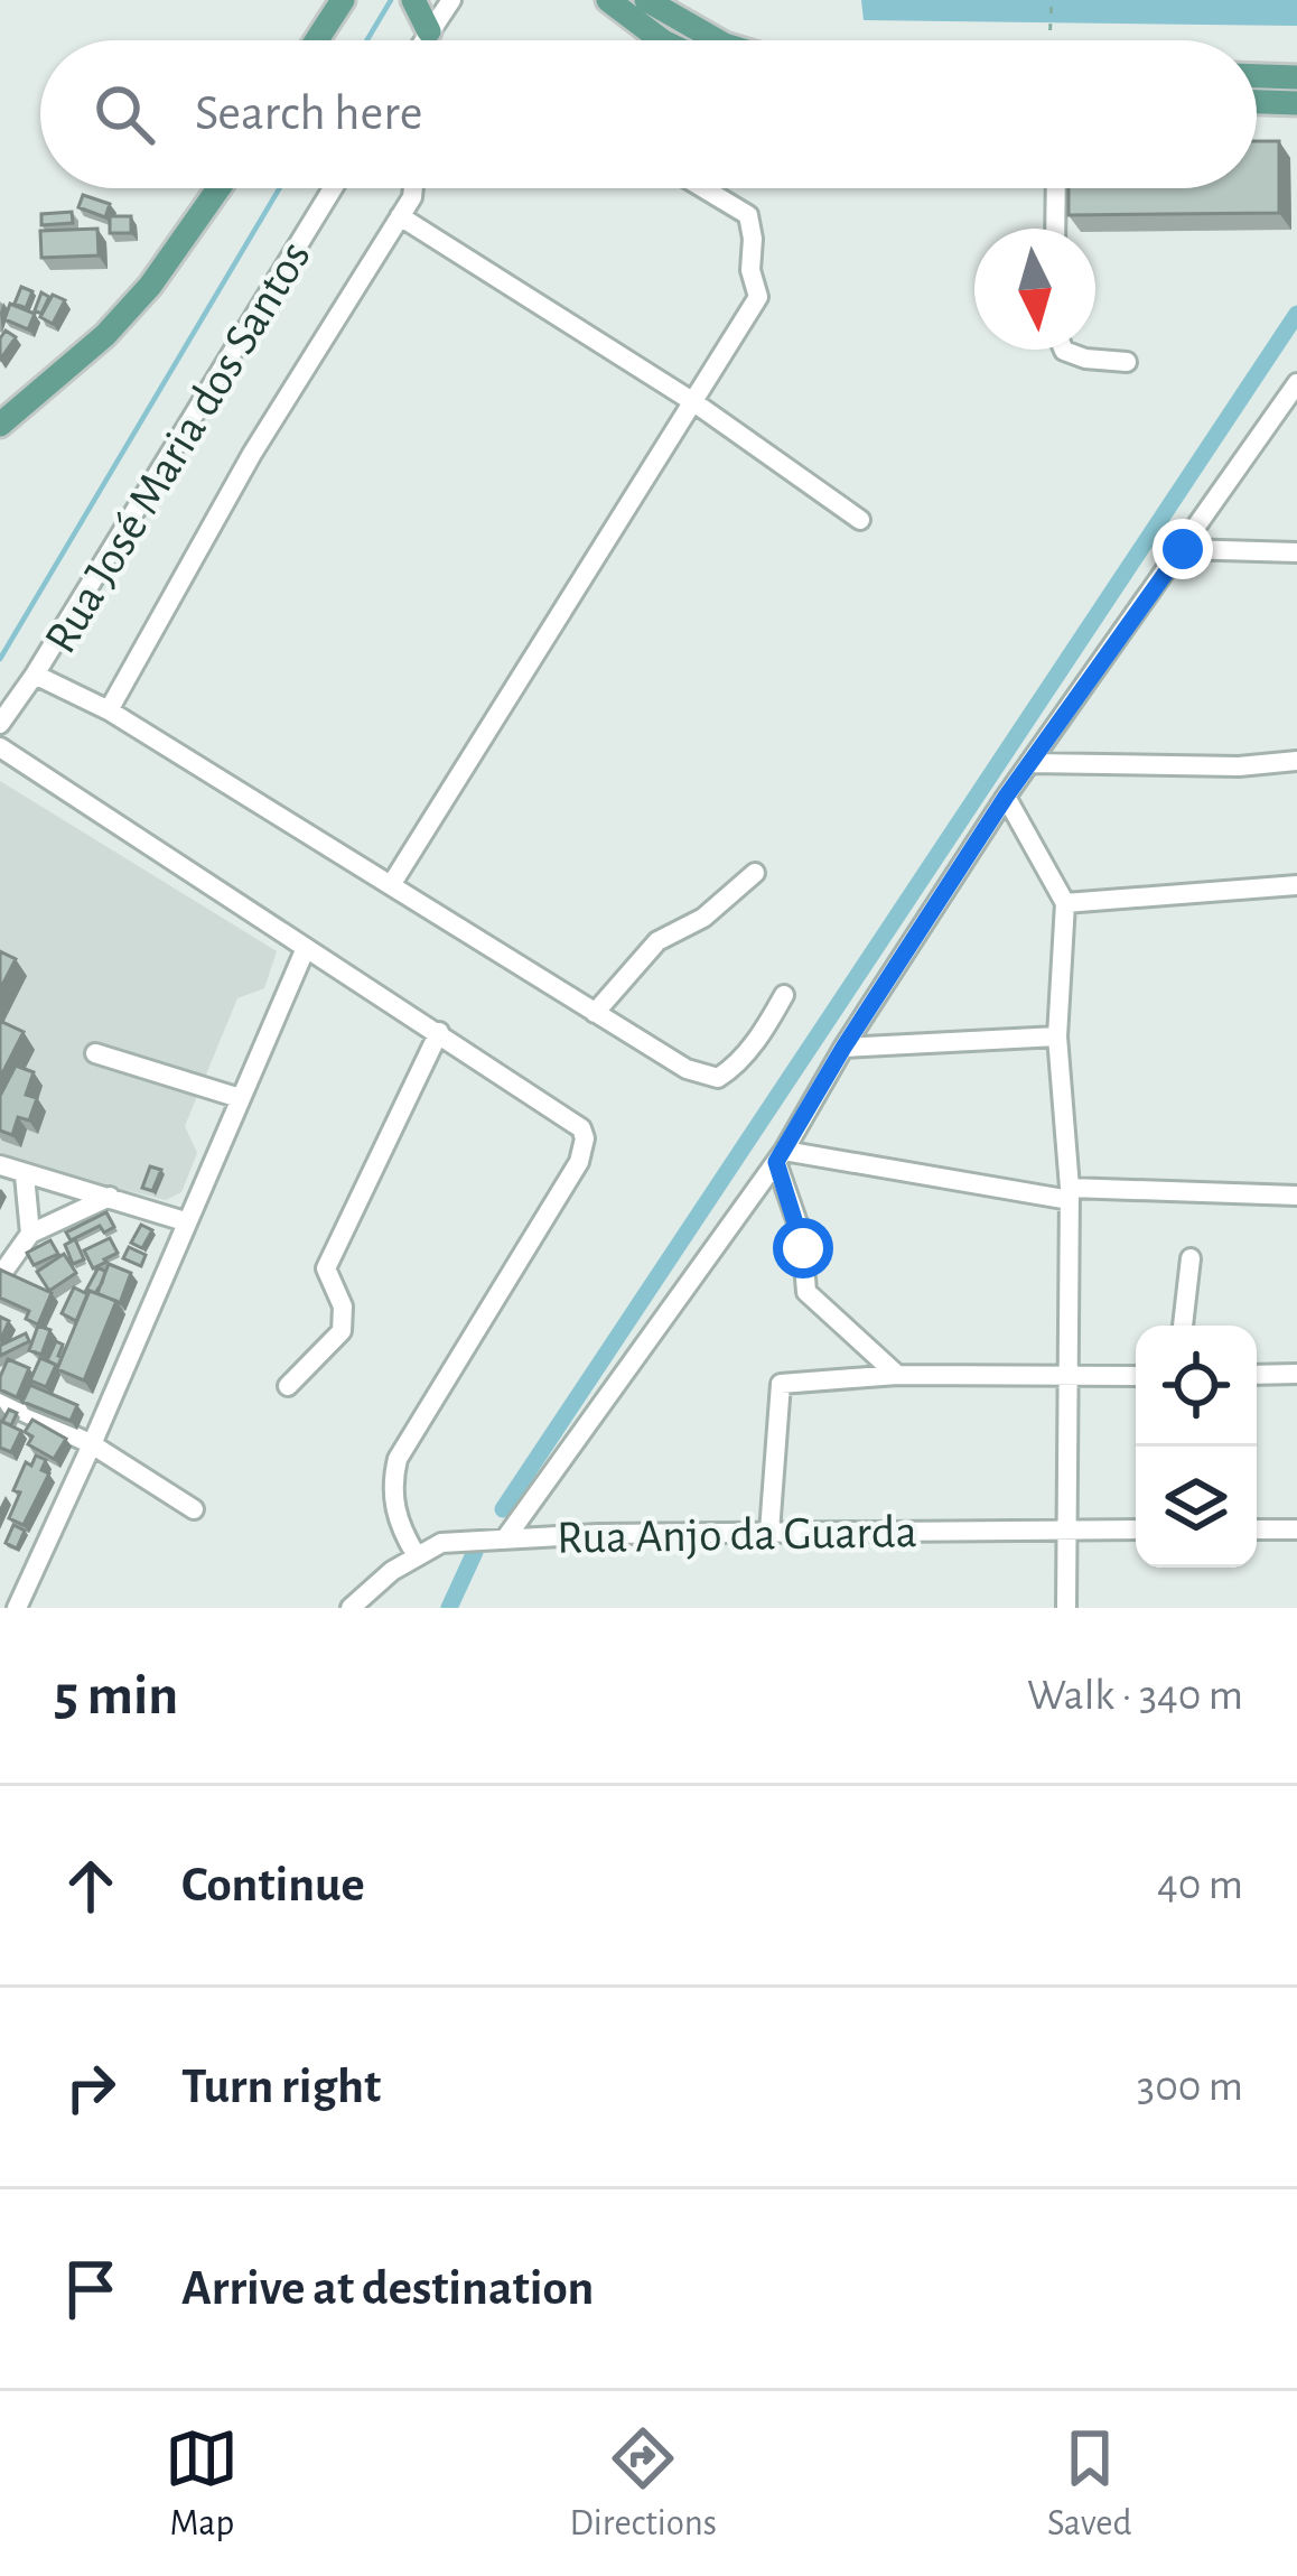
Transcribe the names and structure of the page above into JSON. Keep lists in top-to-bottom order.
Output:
{
  "streets": {
    "street": ["Rua José Maria dos Santos", "Rua Anjo da Guarda"]
  },
  "north": "bottom",
  "page": {
    "search": "Search here",
    "heading": ["5 min", "Walk · 340 m"],
    "list": [
      ["Continue", "40 m"],
      ["Turn right", "300 m"],
      "Arrive at destination"
    ],
    "nav": ["Map", "Directions", "Saved"]
  }
}
